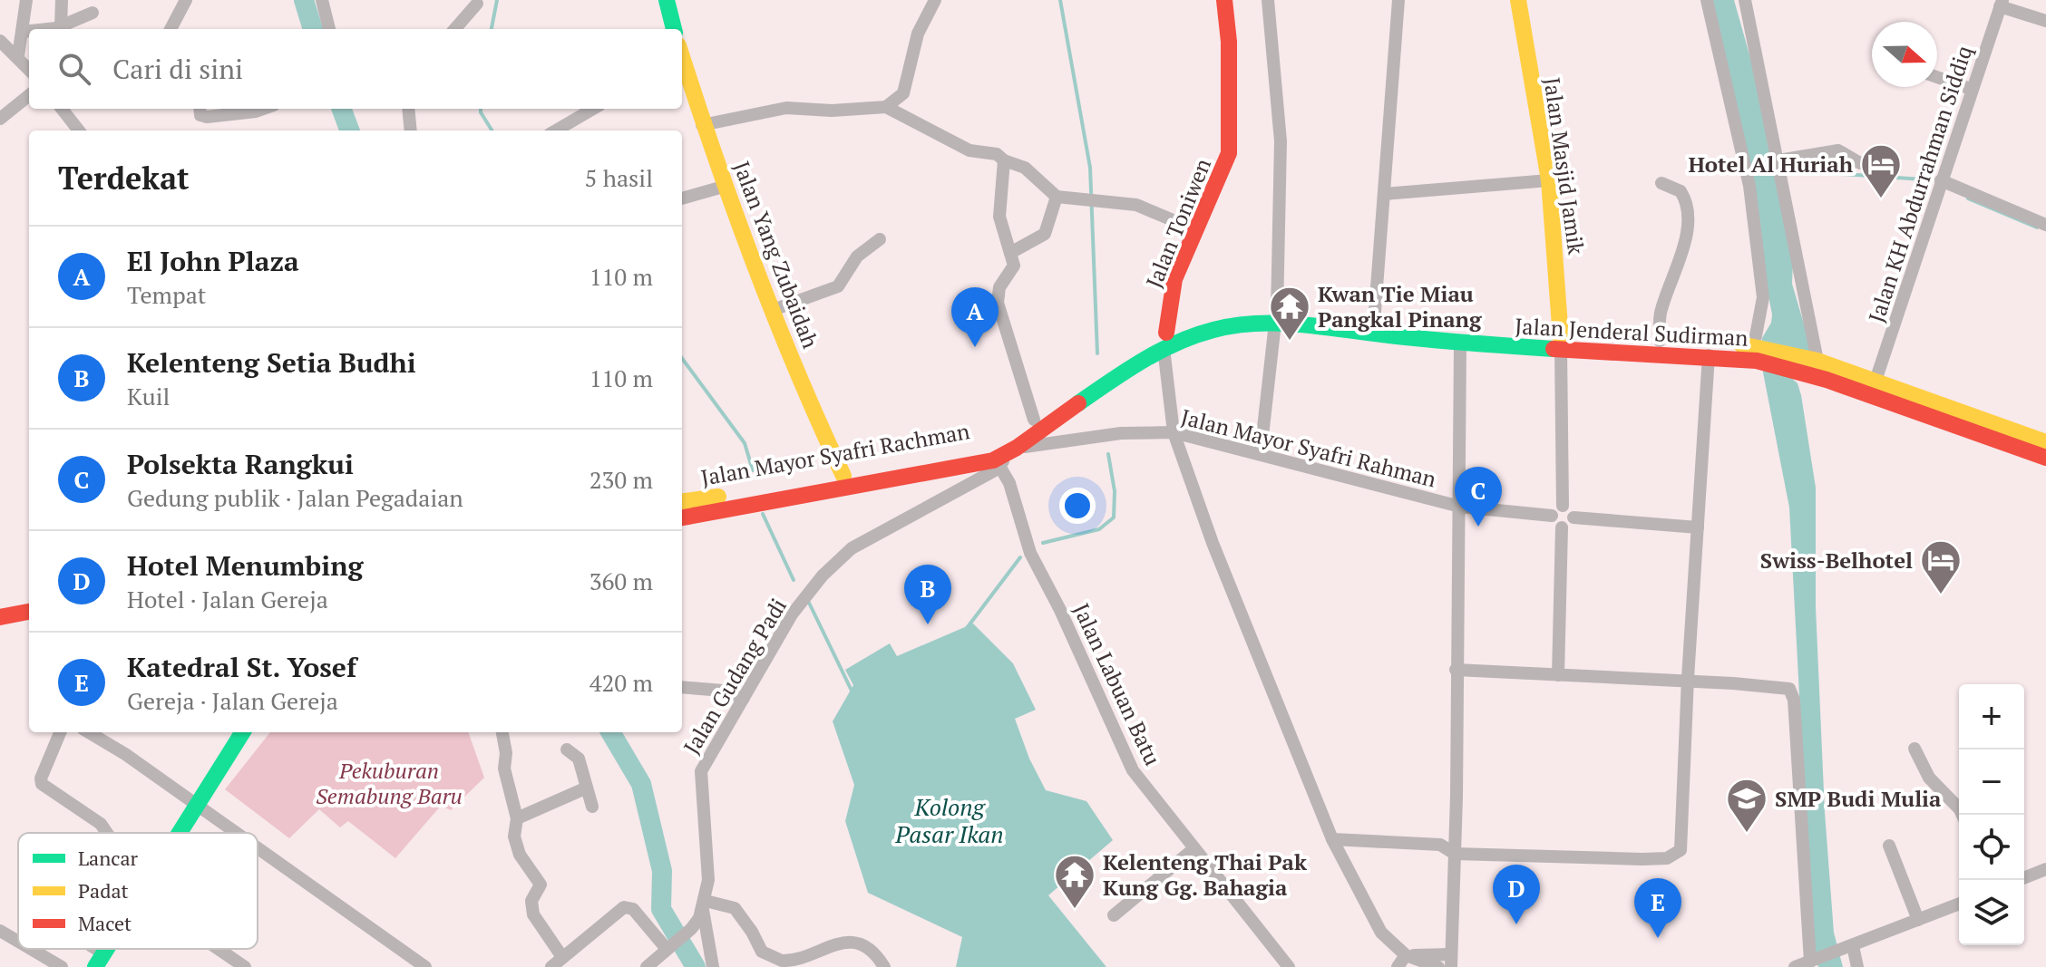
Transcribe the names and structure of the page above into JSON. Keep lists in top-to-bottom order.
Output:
{
  "streets": {
    "main road": [
      "Jalan Masjid Jamik",
      "Jalan Toniwen",
      "Jalan Yang Zubaidah",
      "Jalan Jenderal Sudirman",
      "Jalan Mayor Syafri Rachman"
    ],
    "street": [
      "Jalan KH Abdurrahman Siddiq",
      "Jalan Mayor Syafri Rahman",
      "Jalan Gudang Padi",
      "Jalan Labuan Batu"
    ]
  },
  "crossings": [
    ["Jalan Masjid Jamik", "Jalan Jenderal Sudirman"],
    ["Jalan KH Abdurrahman Siddiq", "Jalan Jenderal Sudirman"],
    ["Jalan Toniwen", "Jalan Jenderal Sudirman"],
    ["Jalan Yang Zubaidah", "Jalan Mayor Syafri Rachman"],
    ["Jalan Jenderal Sudirman", "Jalan Mayor Syafri Rahman"],
    ["Jalan Jenderal Sudirman", "Jalan Mayor Syafri Rachman"],
    ["Jalan Jenderal Sudirman", "Jalan Labuan Batu"],
    ["Jalan Mayor Syafri Rahman", "Jalan Mayor Syafri Rachman"],
    ["Jalan Mayor Syafri Rahman", "Jalan Gudang Padi"],
    ["Jalan Mayor Syafri Rahman", "Jalan Labuan Batu"],
    ["Jalan Mayor Syafri Rachman", "Jalan Labuan Batu"]
  ],
  "water": ["Kolong Pasar Ikan"],
  "parks": ["Pekuburan Semabung Baru"],
  "places": {
    "hotel": ["Hotel Al Huriah", "Swiss-Belhotel"],
    "temple": ["Kwan Tie Miau Pangkal Pinang", "Kelenteng Thai Pak Kung Gg. Bahagia"],
    "school or university": ["SMP Budi Mulia"]
  },
  "legend": ["Lancar", "Padat", "Macet"],
  "north": "right",
  "page": {
    "search": "Cari di sini",
    "heading": ["Terdekat", "5 hasil"],
    "list": [
      {
        "mark": "A",
        "name": "El John Plaza",
        "note": "Tempat",
        "value": "110 m"
      },
      {
        "mark": "B",
        "name": "Kelenteng Setia Budhi",
        "note": "Kuil",
        "value": "110 m"
      },
      {
        "mark": "C",
        "name": "Polsekta Rangkui",
        "note": "Gedung publik · Jalan Pegadaian",
        "value": "230 m"
      },
      {
        "mark": "D",
        "name": "Hotel Menumbing",
        "note": "Hotel · Jalan Gereja",
        "value": "360 m"
      },
      {
        "mark": "E",
        "name": "Katedral St. Yosef",
        "note": "Gereja · Jalan Gereja",
        "value": "420 m"
      }
    ],
    "pins": [
      "A",
      "C",
      "B",
      "D",
      "E"
    ],
    "map_buttons": ["+", "−"]
  }
}
